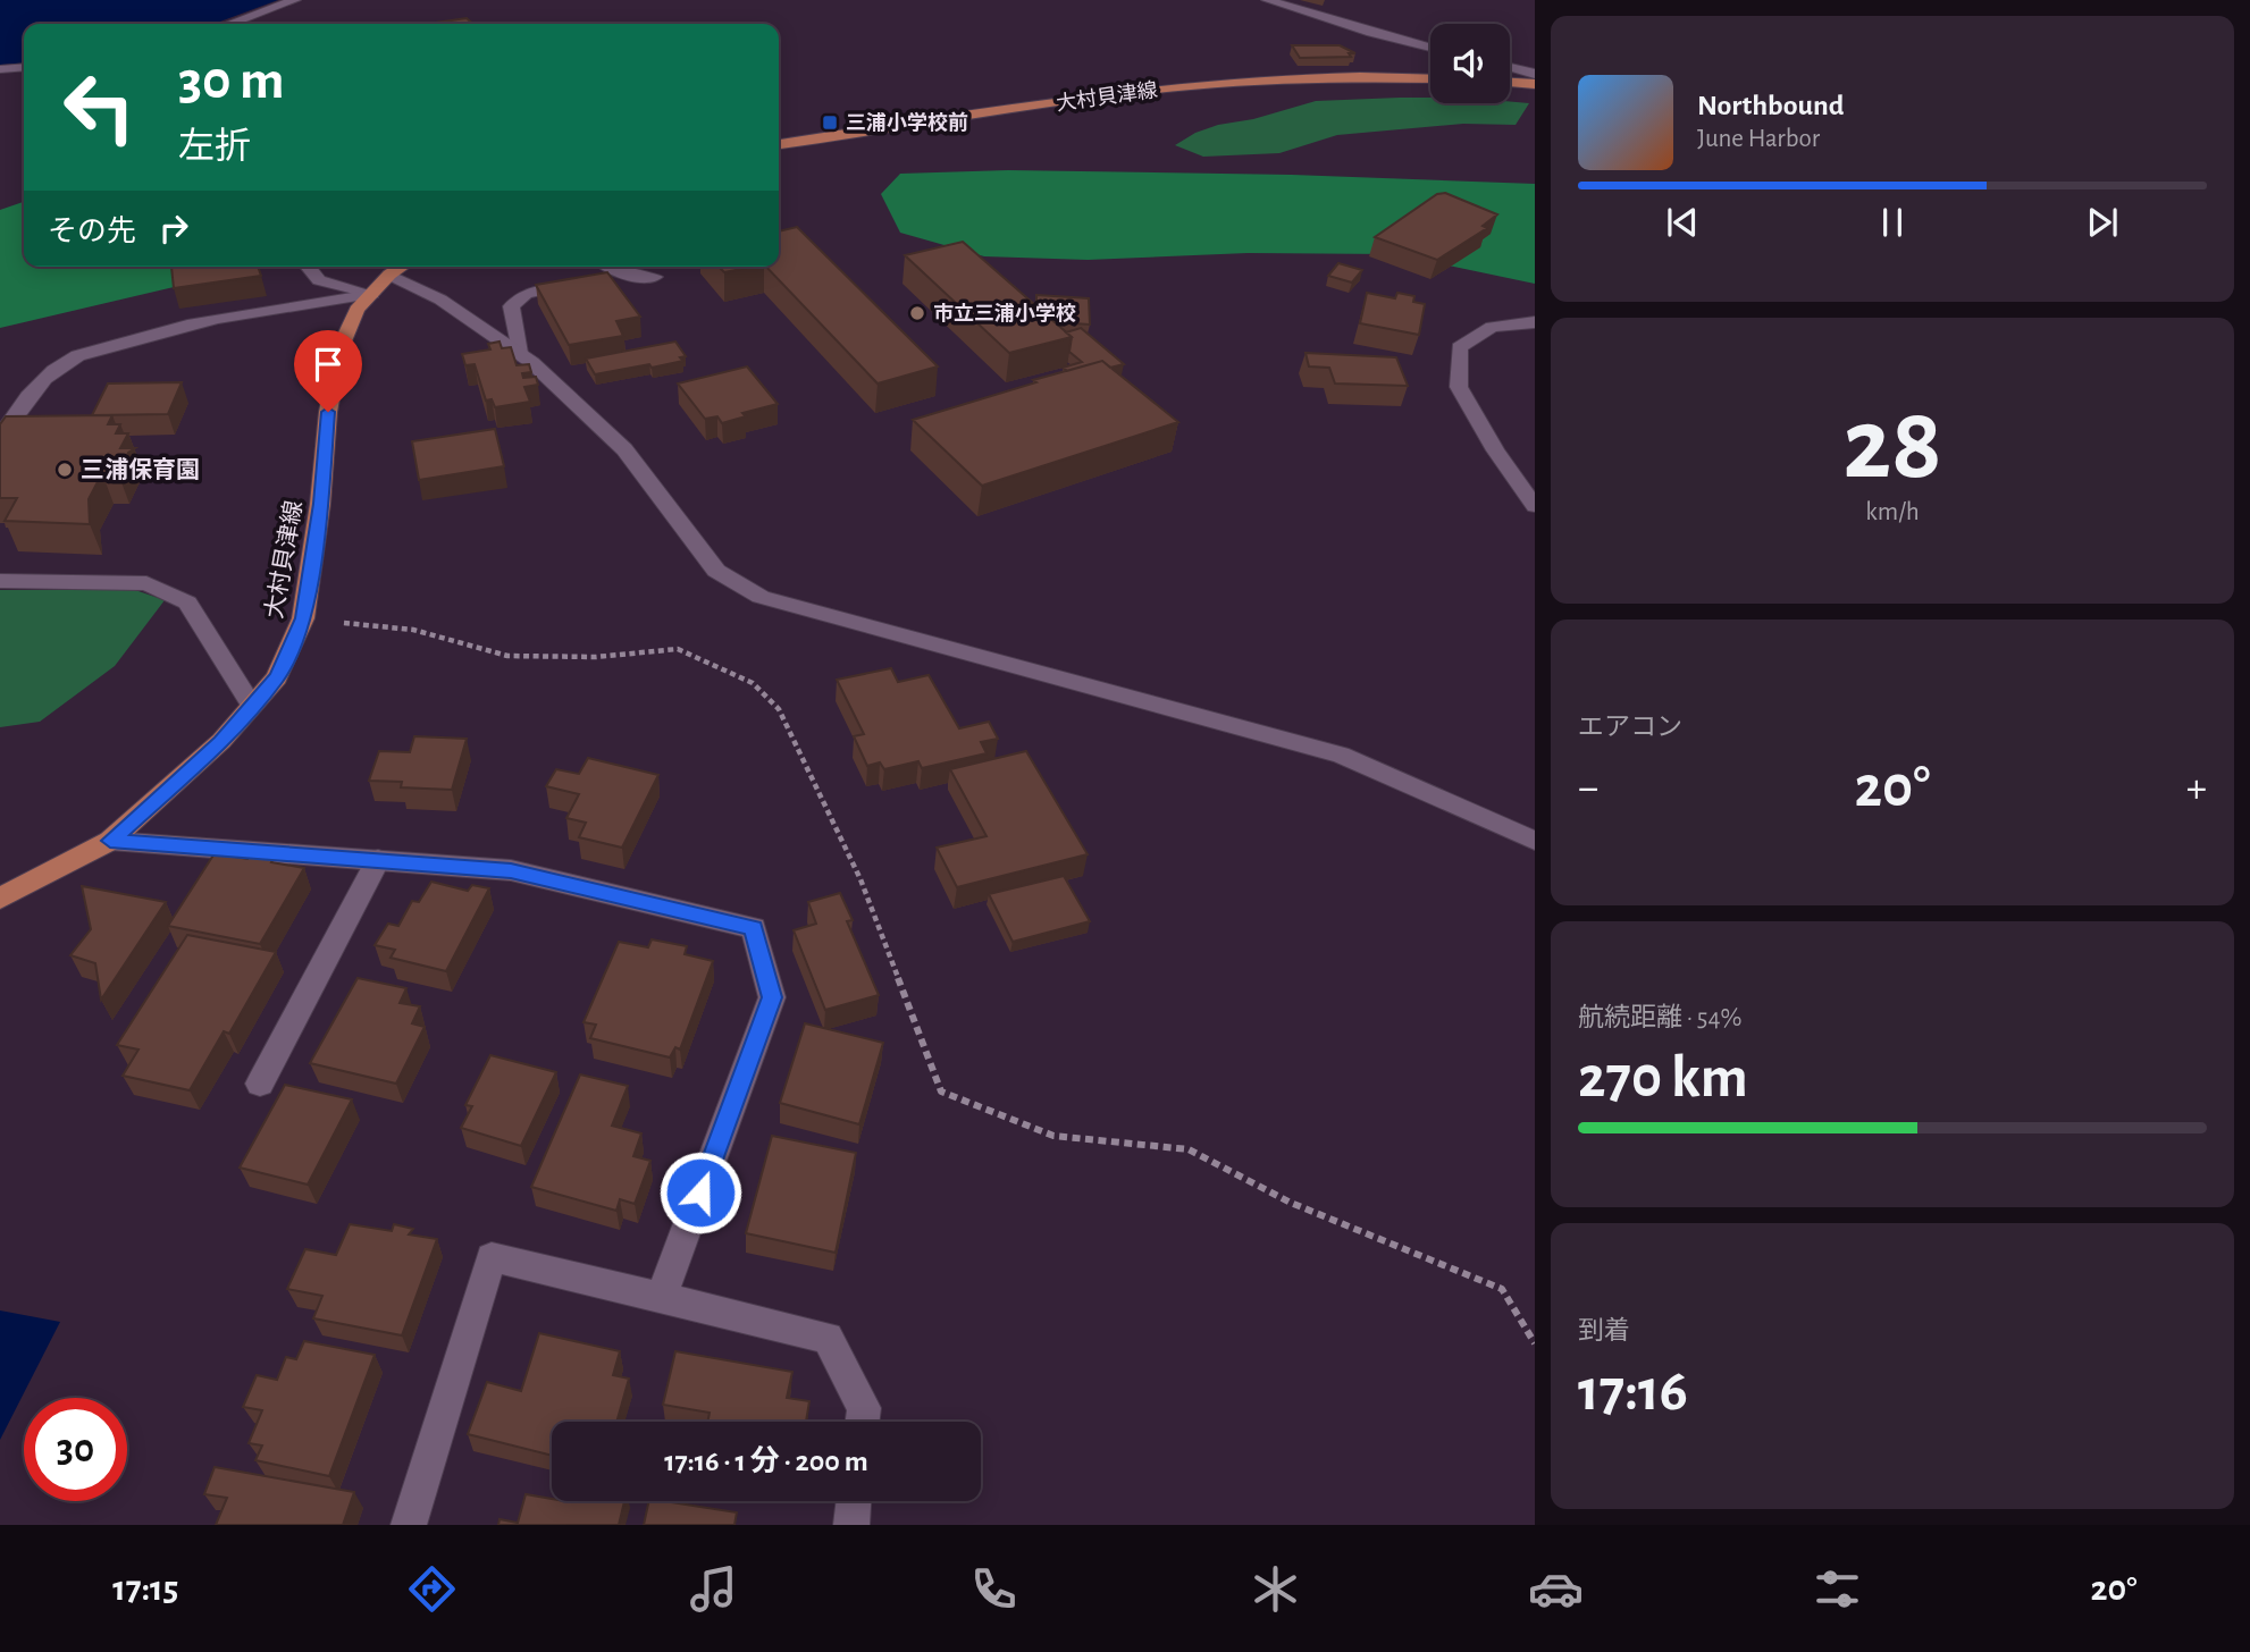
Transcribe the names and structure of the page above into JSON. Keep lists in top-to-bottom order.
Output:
{
  "streets": {
    "main road": ["大村貝津線"]
  },
  "places": {
    "transit": ["三浦小学校前"],
    "other": ["市立三浦小学校", "三浦保育園"]
  },
  "page": {
    "turn": ["30 m", "左折"],
    "song": ["Northbound", "June Harbor"],
    "then": "その先",
    "tile": [
      ["28", "km/h"],
      "エアコン",
      ["航続距離 · 54%", "270 km"],
      ["到着", "17:16"]
    ],
    "heat": ["−", "20°", "+"],
    "limit": "30",
    "trip": "17:16 · 1 分 · 200 m",
    "tabs": ["17:15", "20°"]
  }
}
